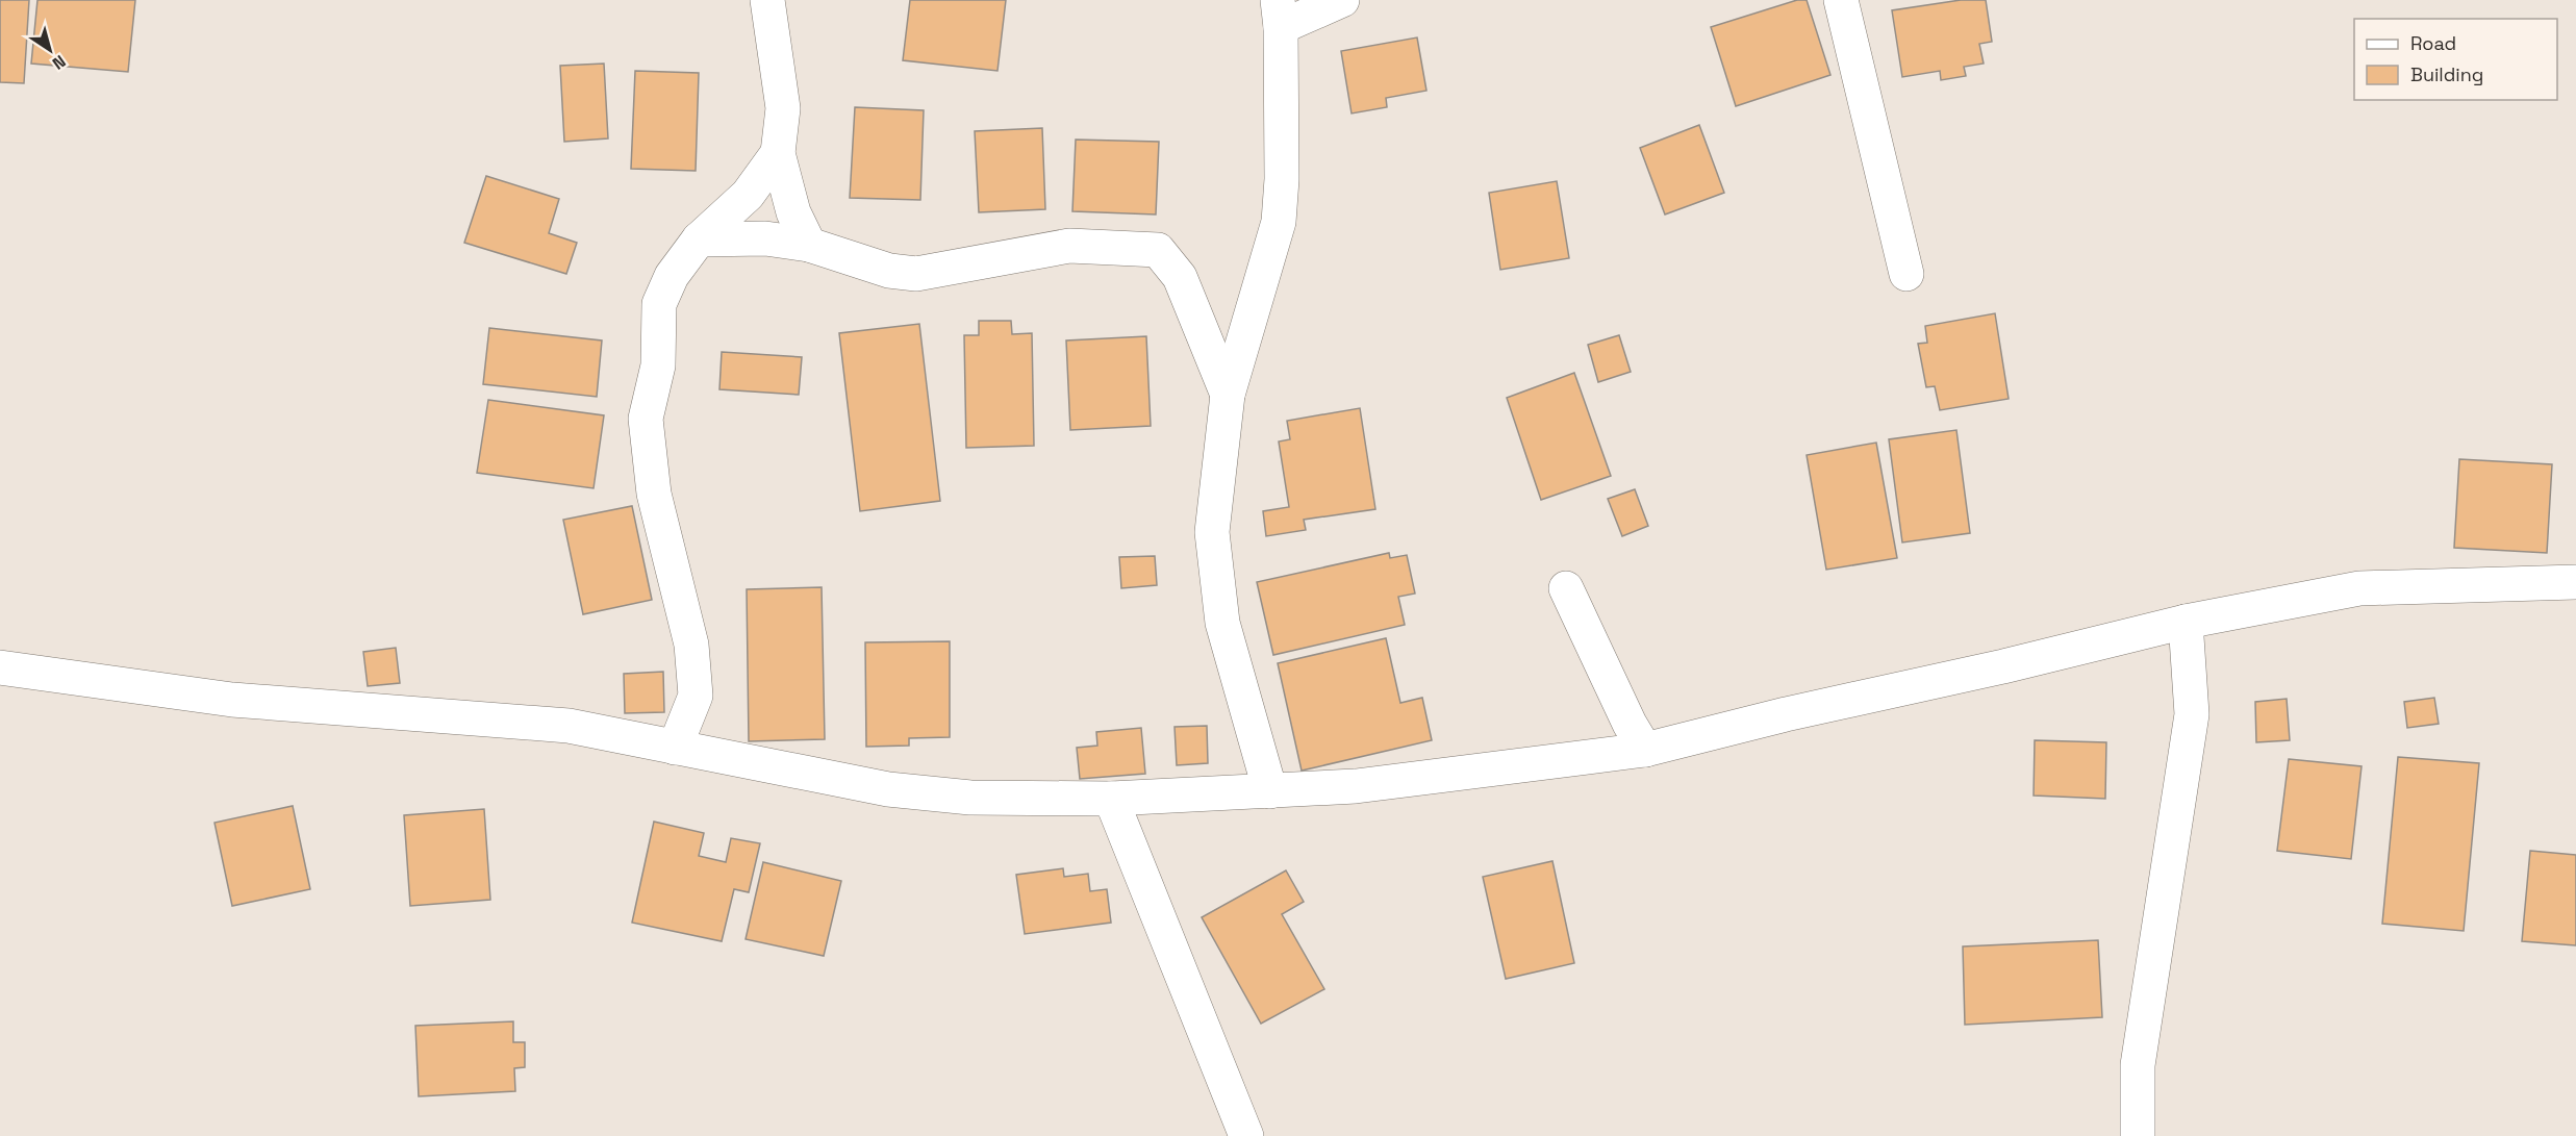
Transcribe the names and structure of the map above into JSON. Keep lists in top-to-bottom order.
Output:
{
  "legend": ["Road", "Building"],
  "north": "bottom right"
}
